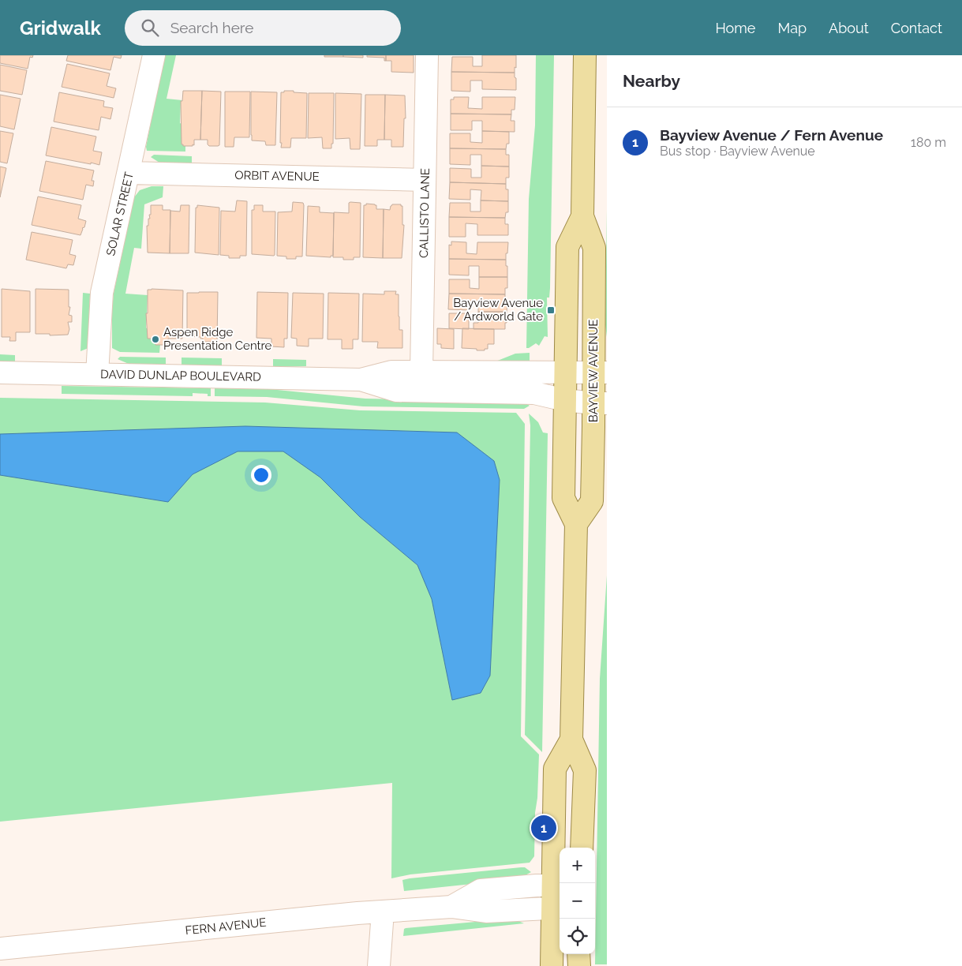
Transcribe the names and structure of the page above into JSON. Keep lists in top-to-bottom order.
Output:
{
  "streets": {
    "main road": ["BAYVIEW AVENUE"],
    "street": [
      "ORBIT AVENUE",
      "CALLISTO LANE",
      "SOLAR STREET",
      "DAVID DUNLAP BOULEVARD",
      "FERN AVENUE"
    ]
  },
  "crossings": [
    ["ORBIT AVENUE", "CALLISTO LANE"],
    ["ORBIT AVENUE", "SOLAR STREET"],
    ["CALLISTO LANE", "DAVID DUNLAP BOULEVARD"],
    ["SOLAR STREET", "DAVID DUNLAP BOULEVARD"],
    ["BAYVIEW AVENUE", "DAVID DUNLAP BOULEVARD"],
    ["BAYVIEW AVENUE", "FERN AVENUE"]
  ],
  "places": {
    "transit": ["Bayview Avenue / Ardworld Gate"],
    "other": ["Aspen Ridge Presentation Centre"]
  },
  "page": {
    "header": "Gridwalk",
    "search": "Search here",
    "nav": [
      "Home",
      "Map",
      "About",
      "Contact"
    ],
    "heading": "Nearby",
    "list": [
      {
        "mark": "1",
        "name": "Bayview Avenue / Fern Avenue",
        "note": "Bus stop · Bayview Avenue",
        "value": "180 m"
      }
    ],
    "pins": "1",
    "map_buttons": ["+", "−"]
  }
}
